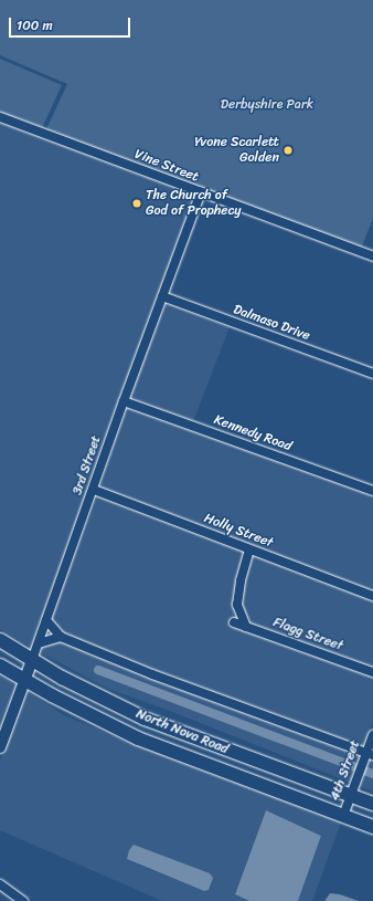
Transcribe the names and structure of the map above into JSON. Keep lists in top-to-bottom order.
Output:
{
  "streets": {
    "main road": ["North Nova Road"],
    "street": [
      "Vine Street",
      "Dalmaso Drive",
      "Kennedy Road",
      "3rd Street",
      "Holly Street",
      "Flagg Street",
      "4th Street"
    ]
  },
  "crossings": [
    ["Vine Street", "3rd Street"],
    ["Dalmaso Drive", "3rd Street"],
    ["Kennedy Road", "3rd Street"],
    ["3rd Street", "Holly Street"],
    ["3rd Street", "North Nova Road"],
    ["North Nova Road", "4th Street"]
  ],
  "parks": ["Derbyshire Park"],
  "places": ["Yvone Scarlett Golden", "The Church of God of Prophecy"],
  "scale_bar": "100 m"
}
